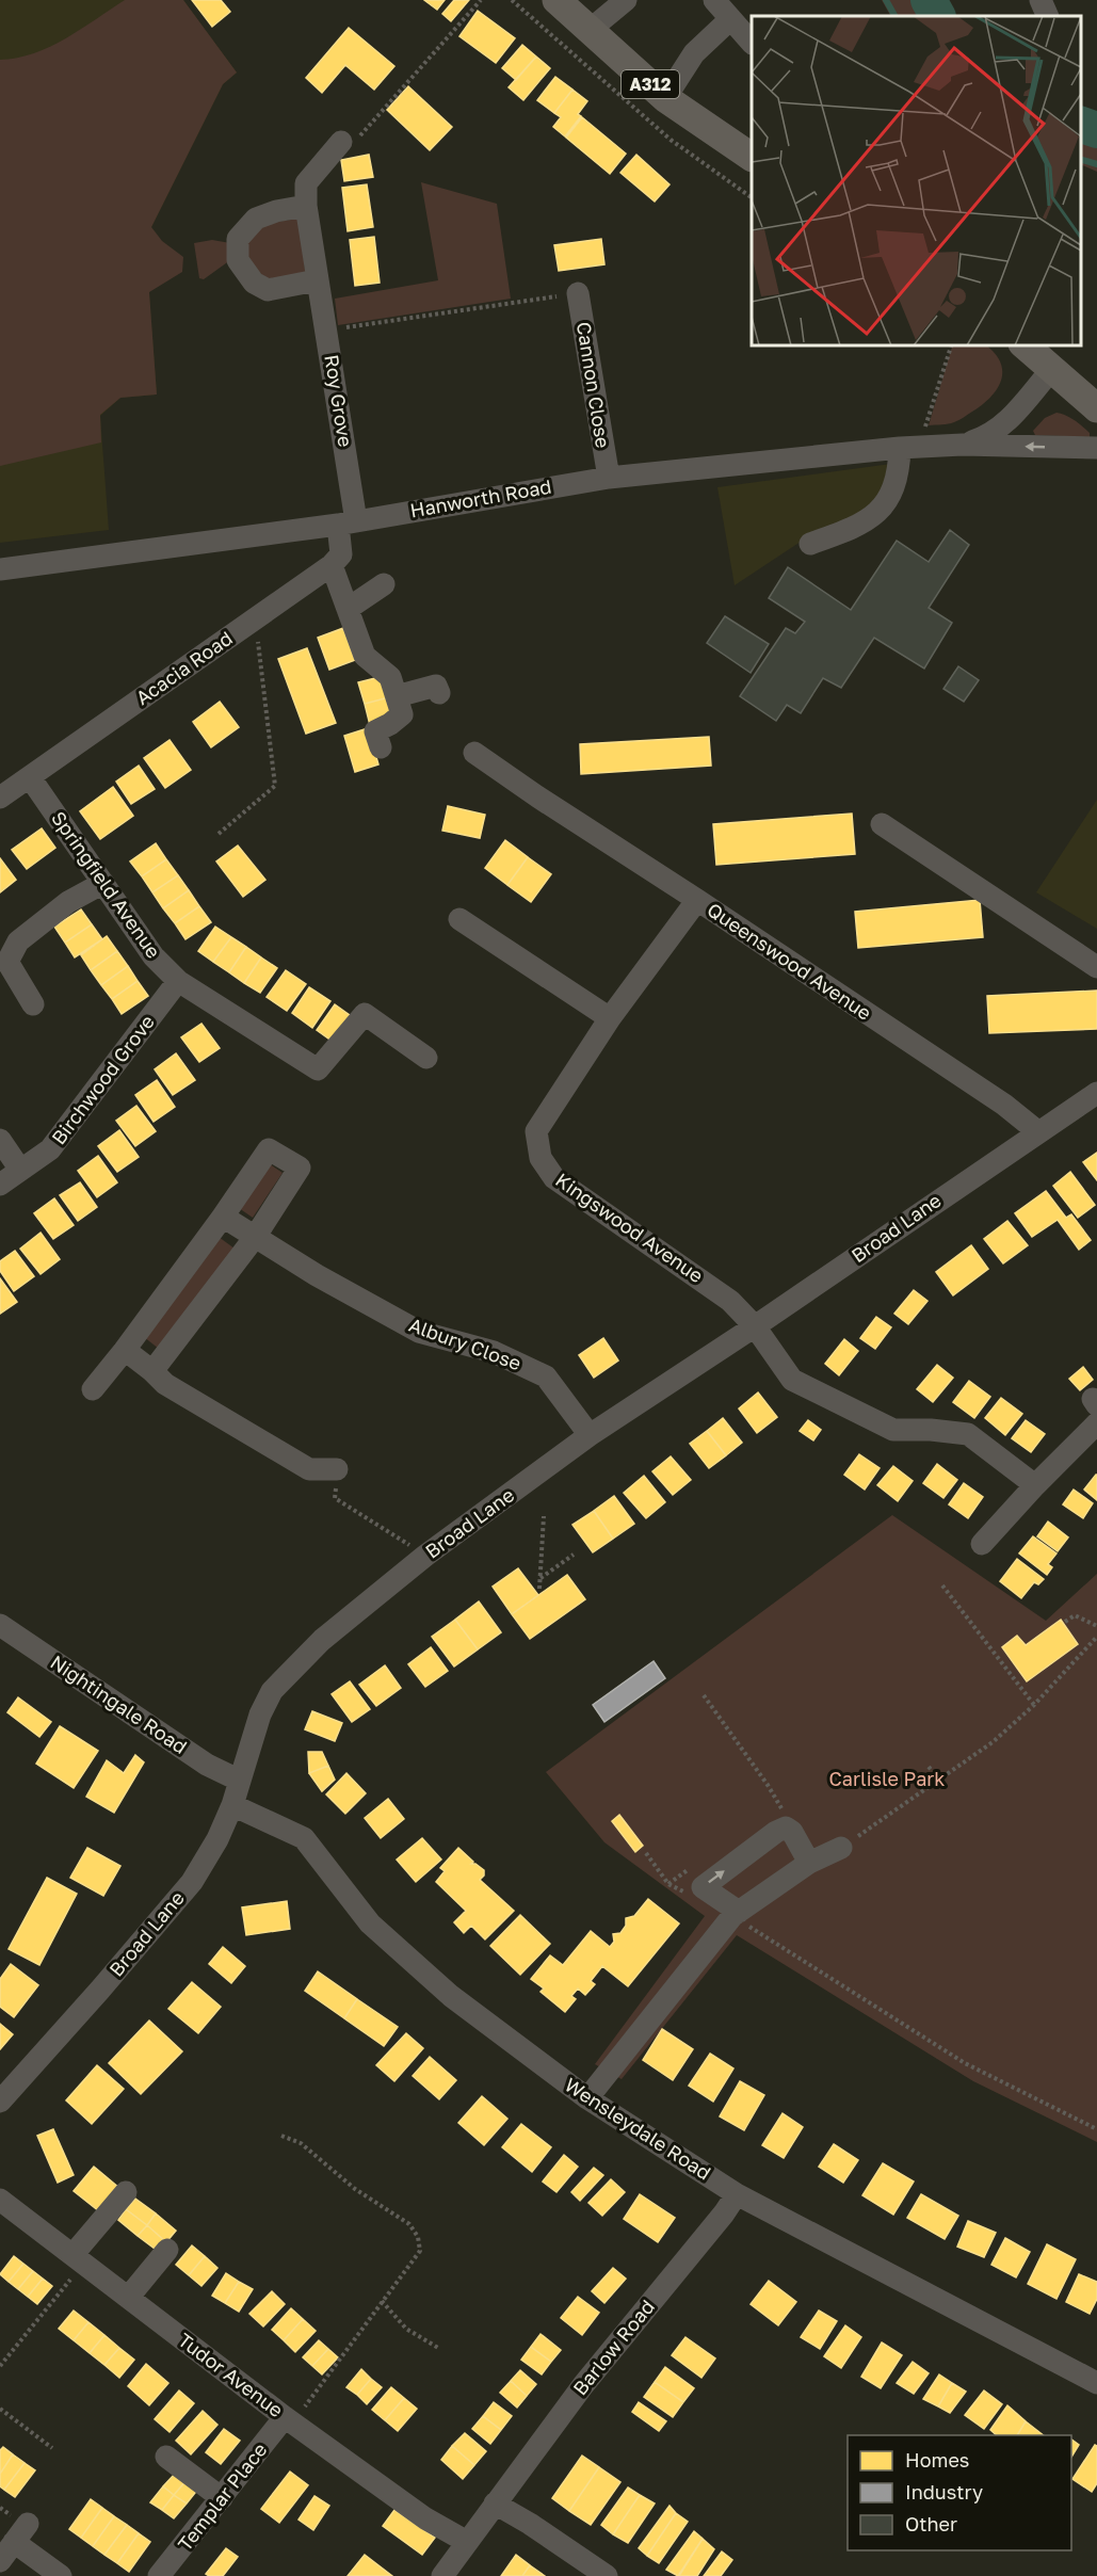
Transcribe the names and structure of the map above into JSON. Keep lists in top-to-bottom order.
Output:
{
  "streets": {
    "main road": ["A312"],
    "street": [
      "Cannon Close",
      "Roy Grove",
      "Hanworth Road",
      "Acacia Road",
      "Springfield Avenue",
      "Queenswood Avenue",
      "Birchwood Grove",
      "Kingswood Avenue",
      "Broad Lane",
      "Albury Close",
      "Nightingale Road",
      "Wensleydale Road",
      "Barlow Road",
      "Tudor Avenue",
      "Templar Place"
    ]
  },
  "crossings": [
    ["Cannon Close", "Hanworth Road"],
    ["Roy Grove", "Hanworth Road"],
    ["Acacia Road", "Springfield Avenue"],
    ["Springfield Avenue", "Birchwood Grove"],
    ["Queenswood Avenue", "Kingswood Avenue"],
    ["Queenswood Avenue", "Broad Lane"],
    ["Kingswood Avenue", "Broad Lane"],
    ["Broad Lane", "Albury Close"],
    ["Broad Lane", "Nightingale Road"],
    ["Broad Lane", "Wensleydale Road"],
    ["Wensleydale Road", "Barlow Road"],
    ["Barlow Road", "Tudor Avenue"],
    ["Tudor Avenue", "Templar Place"]
  ],
  "parks": ["Carlisle Park"],
  "legend": ["Homes", "Industry", "Other"]
}
